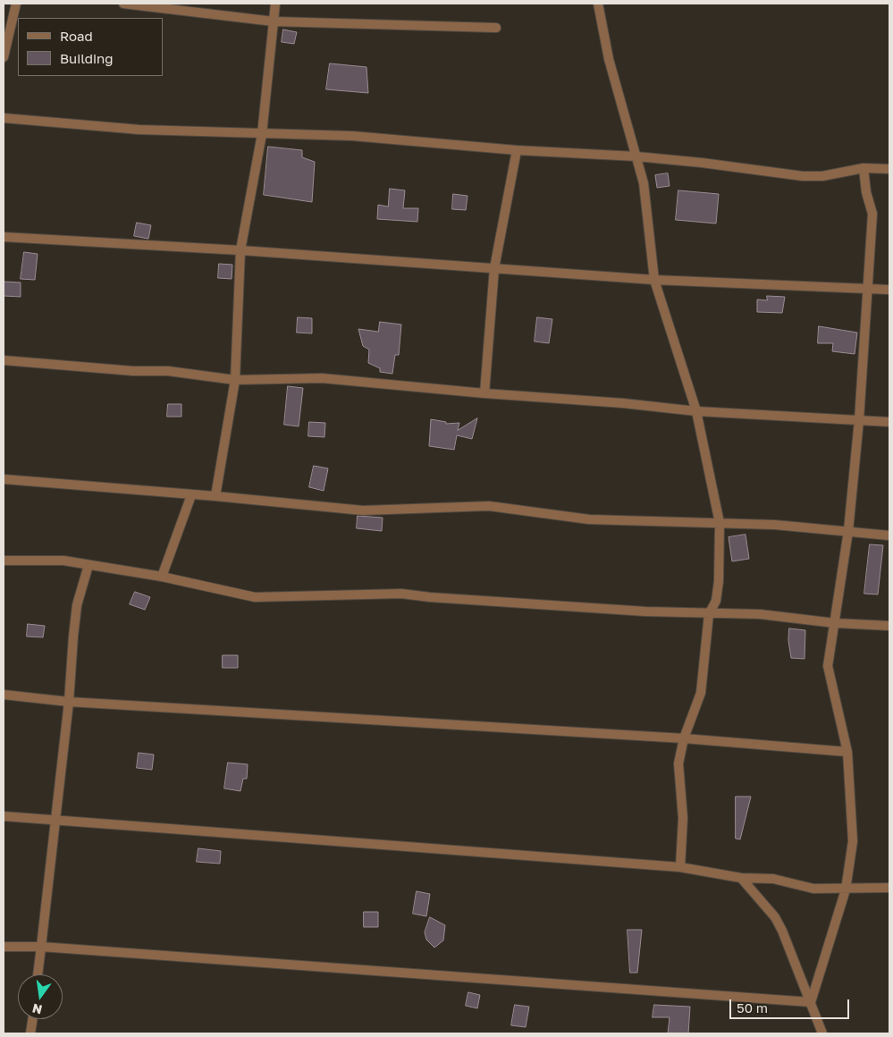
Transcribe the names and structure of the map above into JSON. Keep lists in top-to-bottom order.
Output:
{
  "legend": ["Road", "Building"],
  "scale_bar": "50 m",
  "north": "bottom"
}
